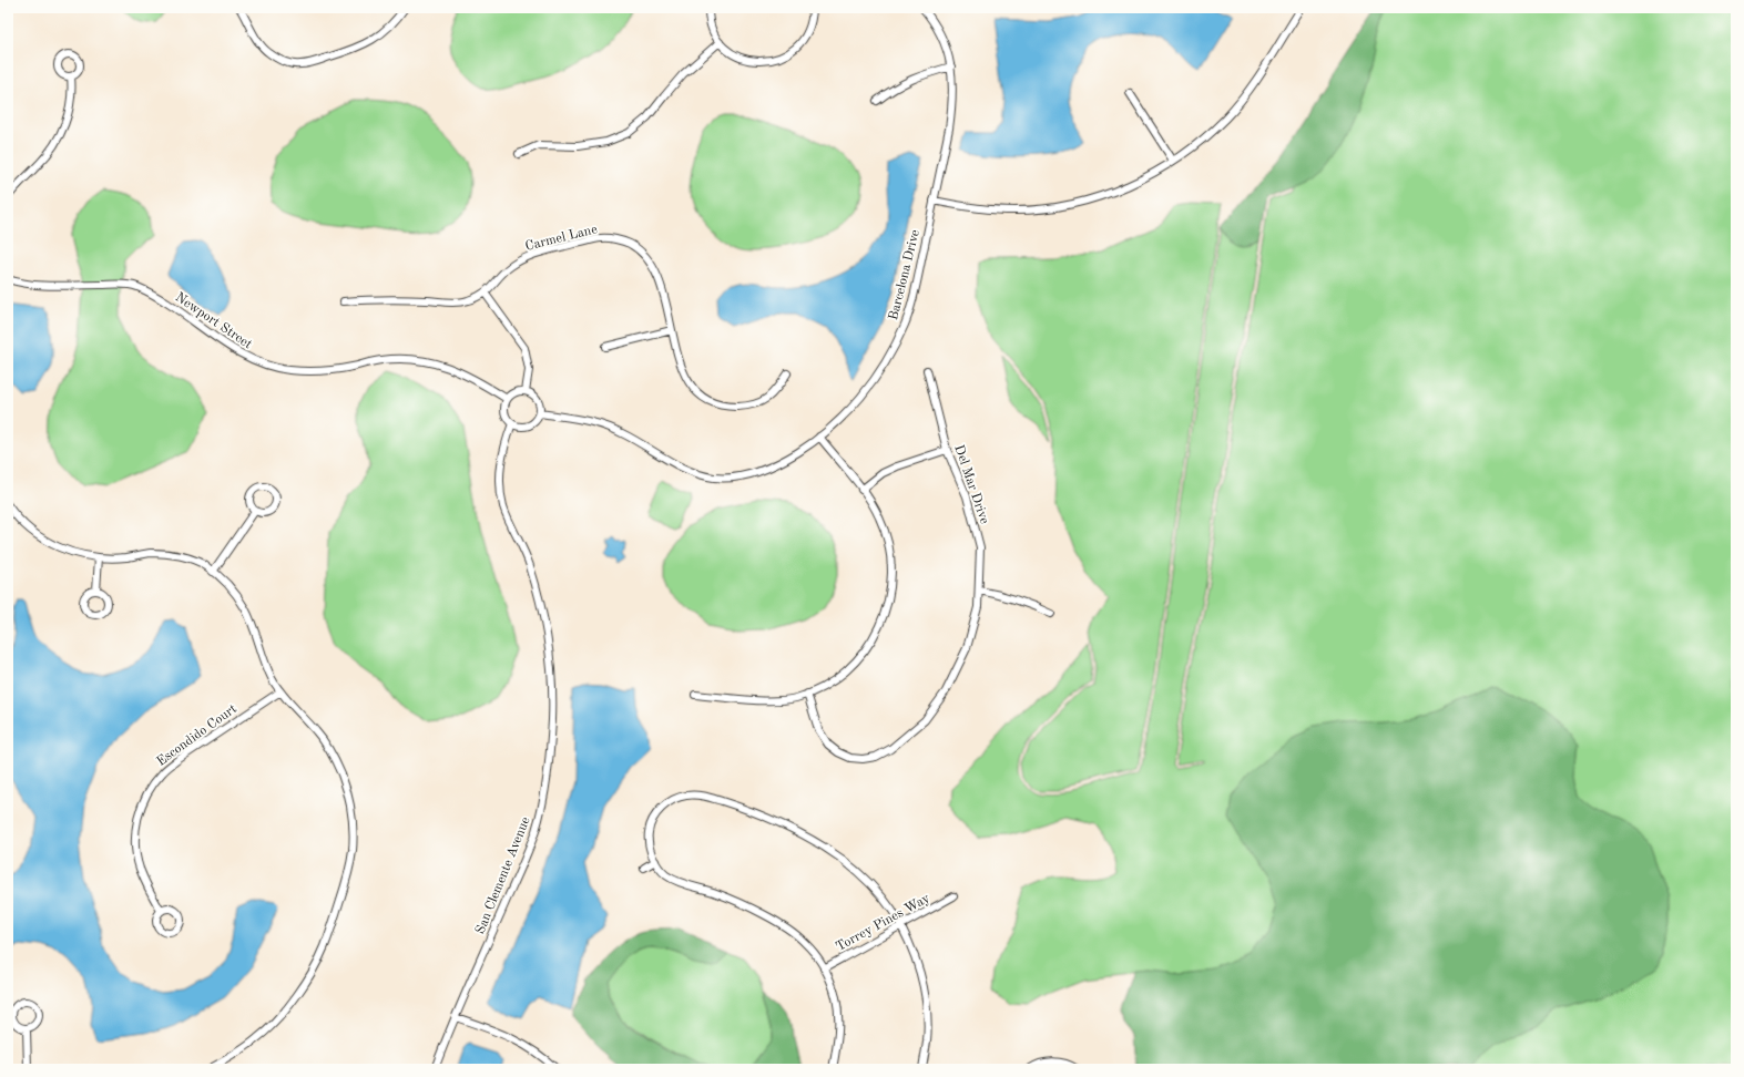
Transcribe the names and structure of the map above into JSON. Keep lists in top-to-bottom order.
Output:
{
  "streets": {
    "street": [
      "Carmel Lane",
      "Barcelona Drive",
      "Newport Street",
      "Del Mar Drive",
      "Escondido Court",
      "San Clemente Avenue",
      "Torrey Pines Way"
    ]
  },
  "crossings": [
    ["Barcelona Drive", "Newport Street"],
    ["Barcelona Drive", "San Clemente Avenue"],
    ["Newport Street", "San Clemente Avenue"]
  ]
}
